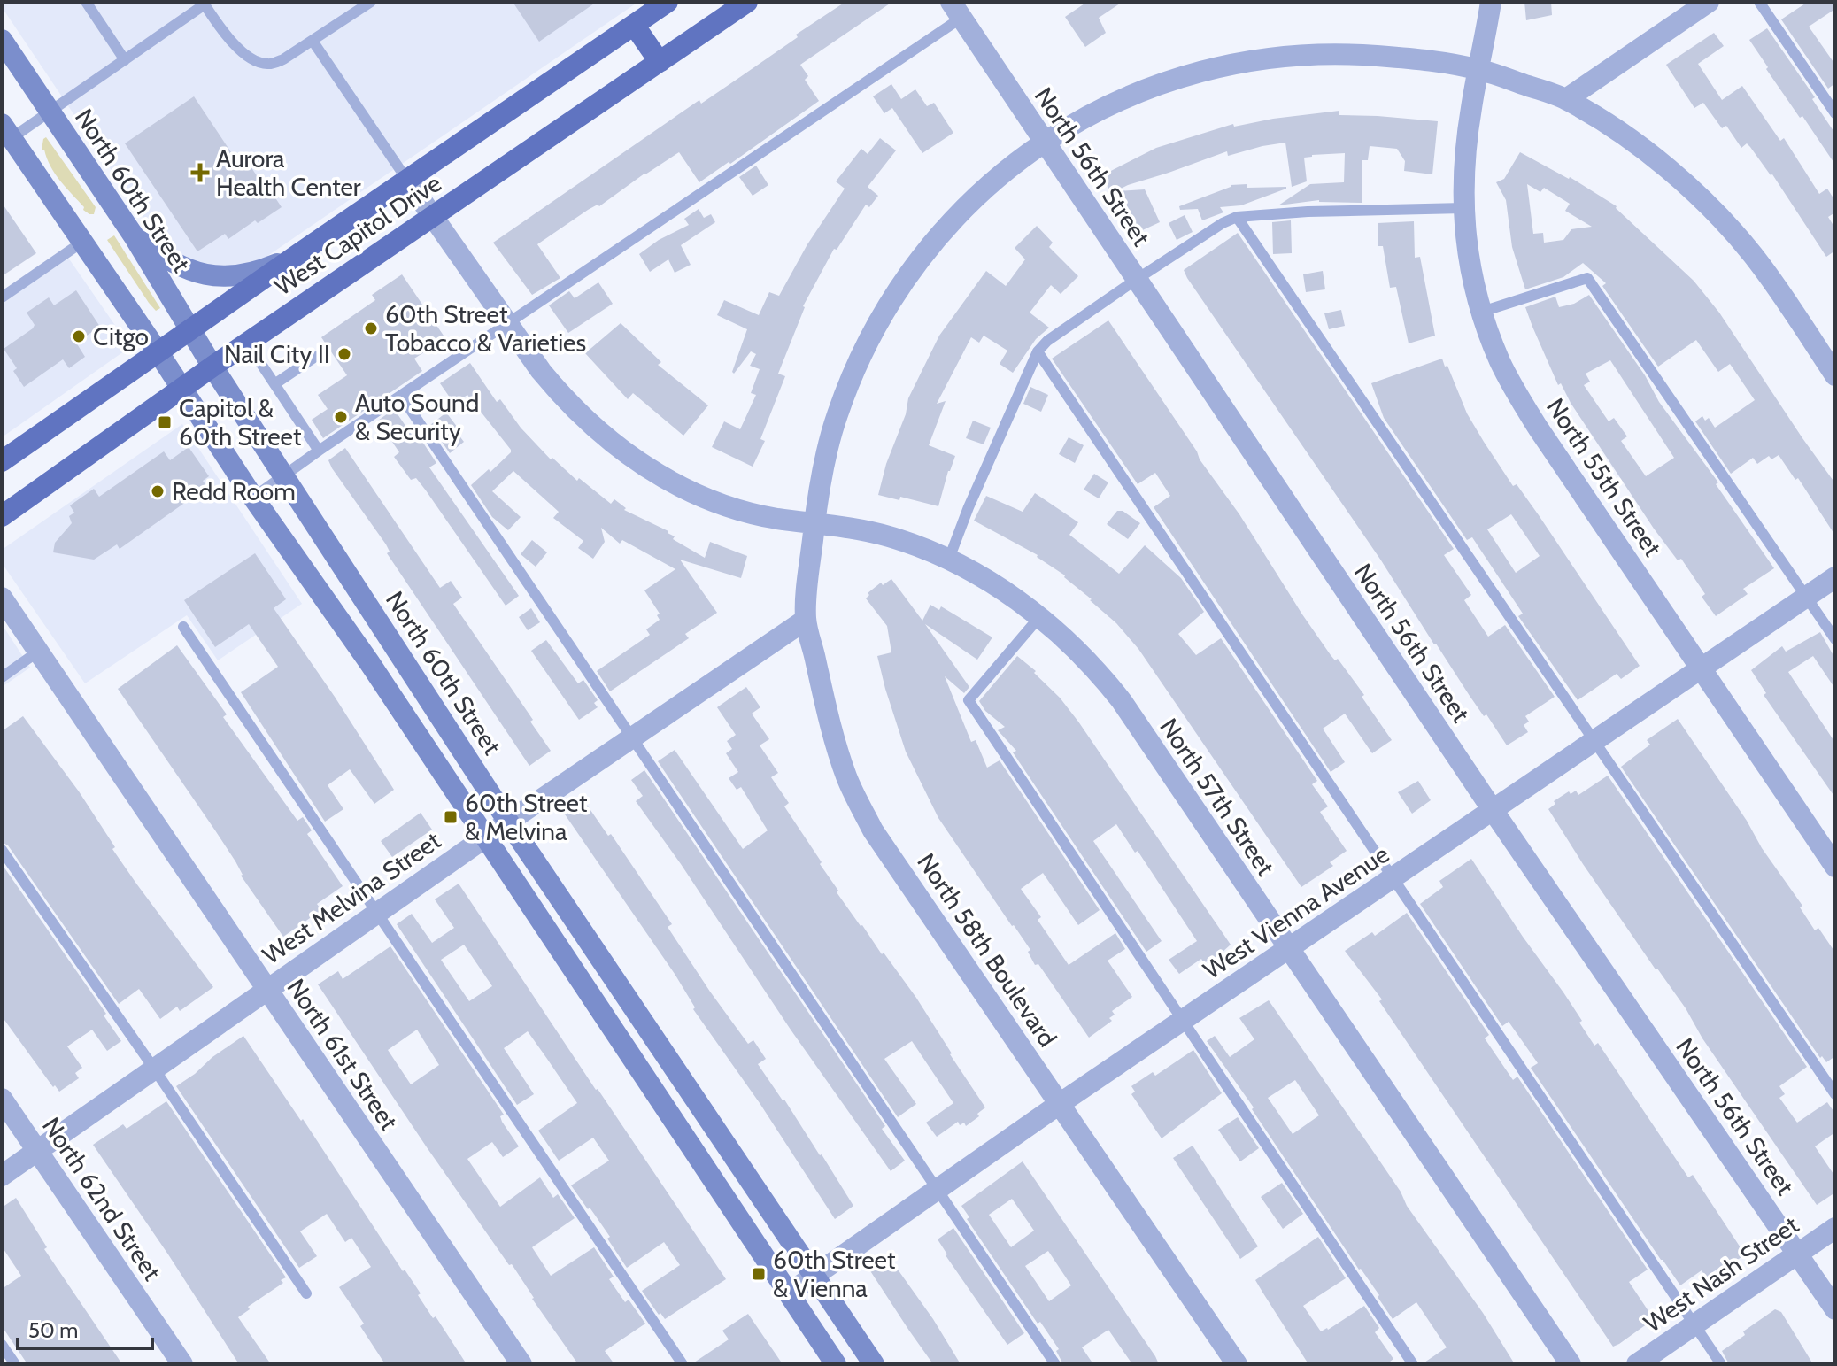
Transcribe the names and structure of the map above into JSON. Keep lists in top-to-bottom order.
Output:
{
  "streets": {
    "main road": ["North 60th Street", "West Capitol Drive"],
    "street": [
      "North 56th Street",
      "North 55th Street",
      "North 57th Street",
      "West Melvina Street",
      "West Vienna Avenue",
      "North 58th Boulevard",
      "North 61st Street",
      "North 62nd Street",
      "West Nash Street"
    ]
  },
  "crossings": [
    ["North 56th Street", "West Vienna Avenue"],
    ["North 56th Street", "West Nash Street"],
    ["North 60th Street", "West Capitol Drive"],
    ["North 60th Street", "West Melvina Street"],
    ["North 60th Street", "West Vienna Avenue"],
    ["West Capitol Drive", "North 57th Street"],
    ["North 55th Street", "West Vienna Avenue"],
    ["North 57th Street", "West Vienna Avenue"],
    ["North 57th Street", "North 58th Boulevard"],
    ["West Melvina Street", "North 58th Boulevard"],
    ["West Melvina Street", "North 61st Street"],
    ["West Melvina Street", "North 62nd Street"],
    ["West Vienna Avenue", "North 58th Boulevard"]
  ],
  "places": {
    "health": ["Aurora Health Center"],
    "other": [
      "60th Street Tobacco & Varieties",
      "Citgo",
      "Nail City II",
      "Auto Sound & Security",
      "Redd Room"
    ],
    "transit": ["Capitol & 60th Street", "60th Street & Melvina", "60th Street & Vienna"]
  },
  "scale_bar": "50 m"
}
